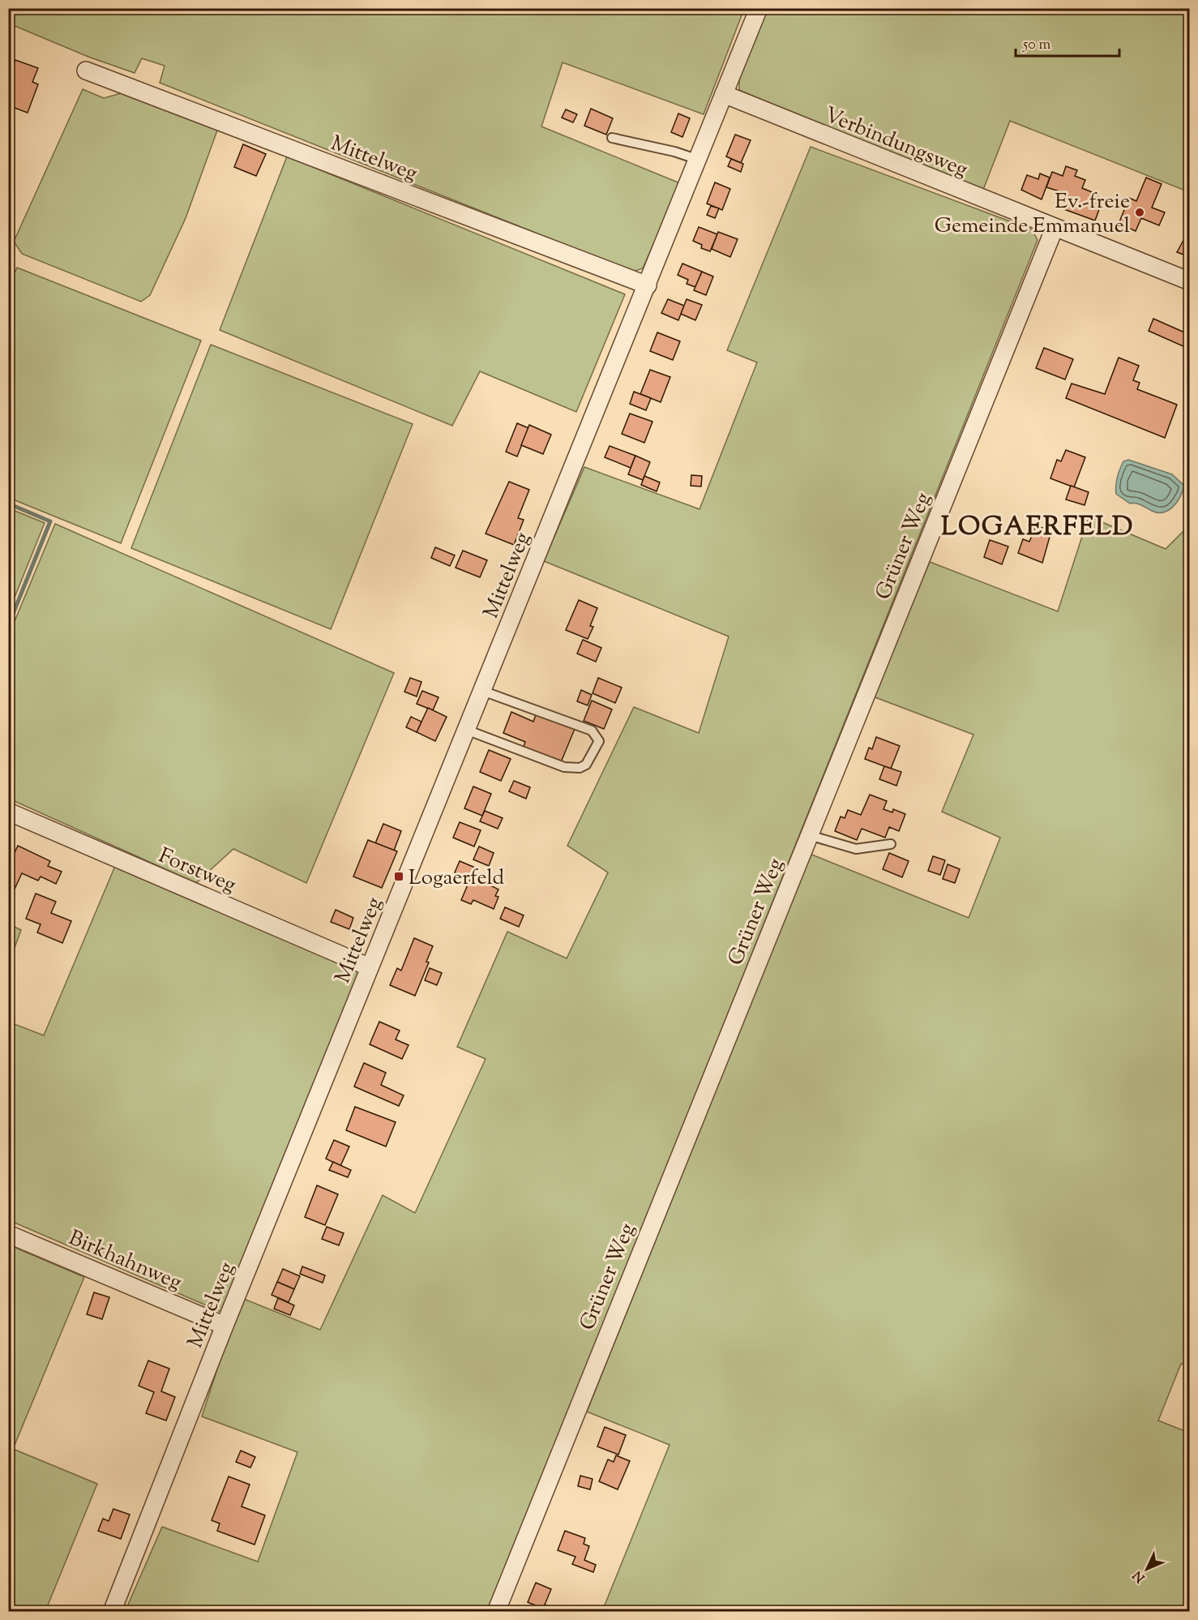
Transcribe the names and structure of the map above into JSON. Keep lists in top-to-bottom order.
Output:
{
  "streets": {
    "street": [
      "Verbindungsweg",
      "Mittelweg",
      "Grüner Weg",
      "Forstweg",
      "Birkhahnweg"
    ]
  },
  "crossings": [
    ["Verbindungsweg", "Mittelweg"],
    ["Verbindungsweg", "Grüner Weg"],
    ["Mittelweg", "Forstweg"],
    ["Mittelweg", "Birkhahnweg"]
  ],
  "districts": ["LOGAERFELD"],
  "places": {
    "other": ["Ev.-freie Gemeinde Emmanuel"],
    "transit": ["Logaerfeld"]
  },
  "scale_bar": "50 m",
  "north": "bottom left"
}
